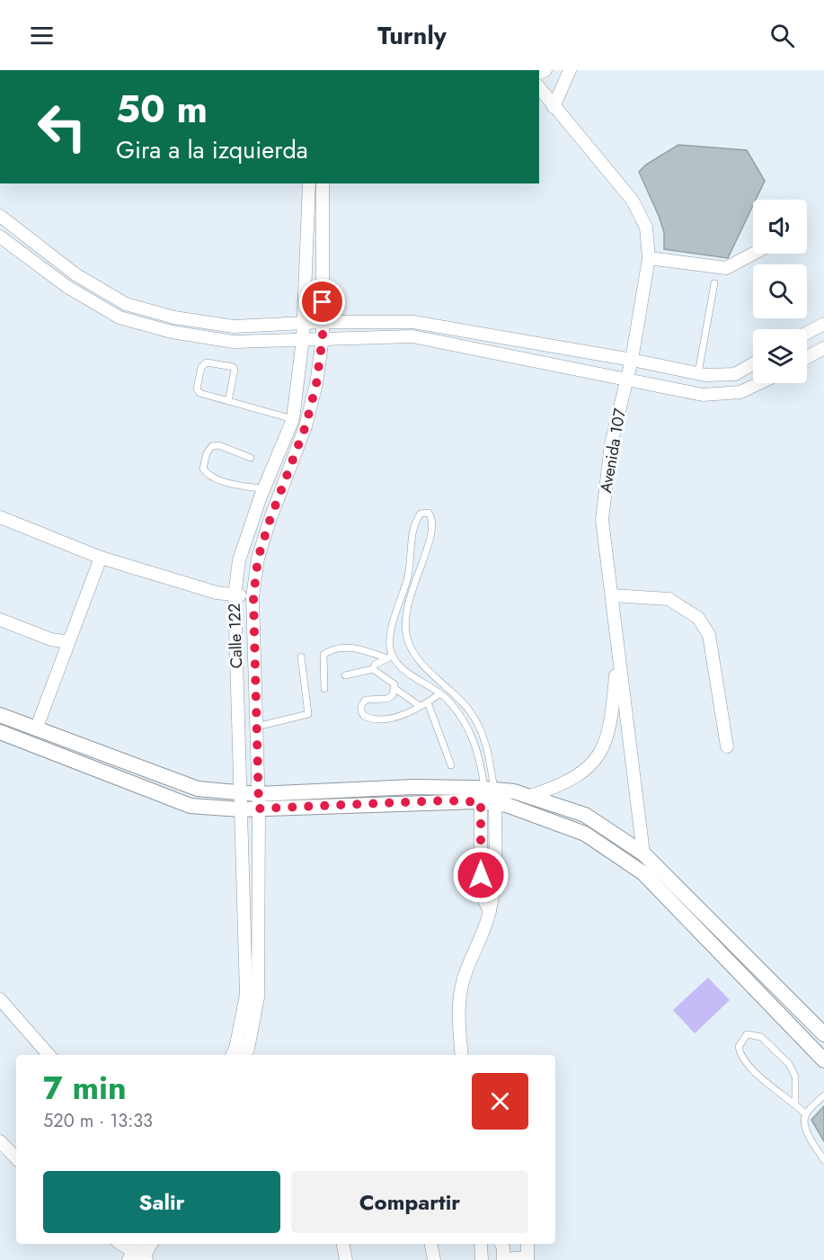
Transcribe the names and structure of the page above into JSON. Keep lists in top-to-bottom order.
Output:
{
  "streets": {
    "street": ["Avenida 107", "Calle 122"]
  },
  "page": {
    "header": "Turnly",
    "turn": ["50 m", "Gira a la izquierda"],
    "heading": ["7 min", "520 m · 13:33"],
    "buttons": ["Salir", "Compartir"]
  }
}
